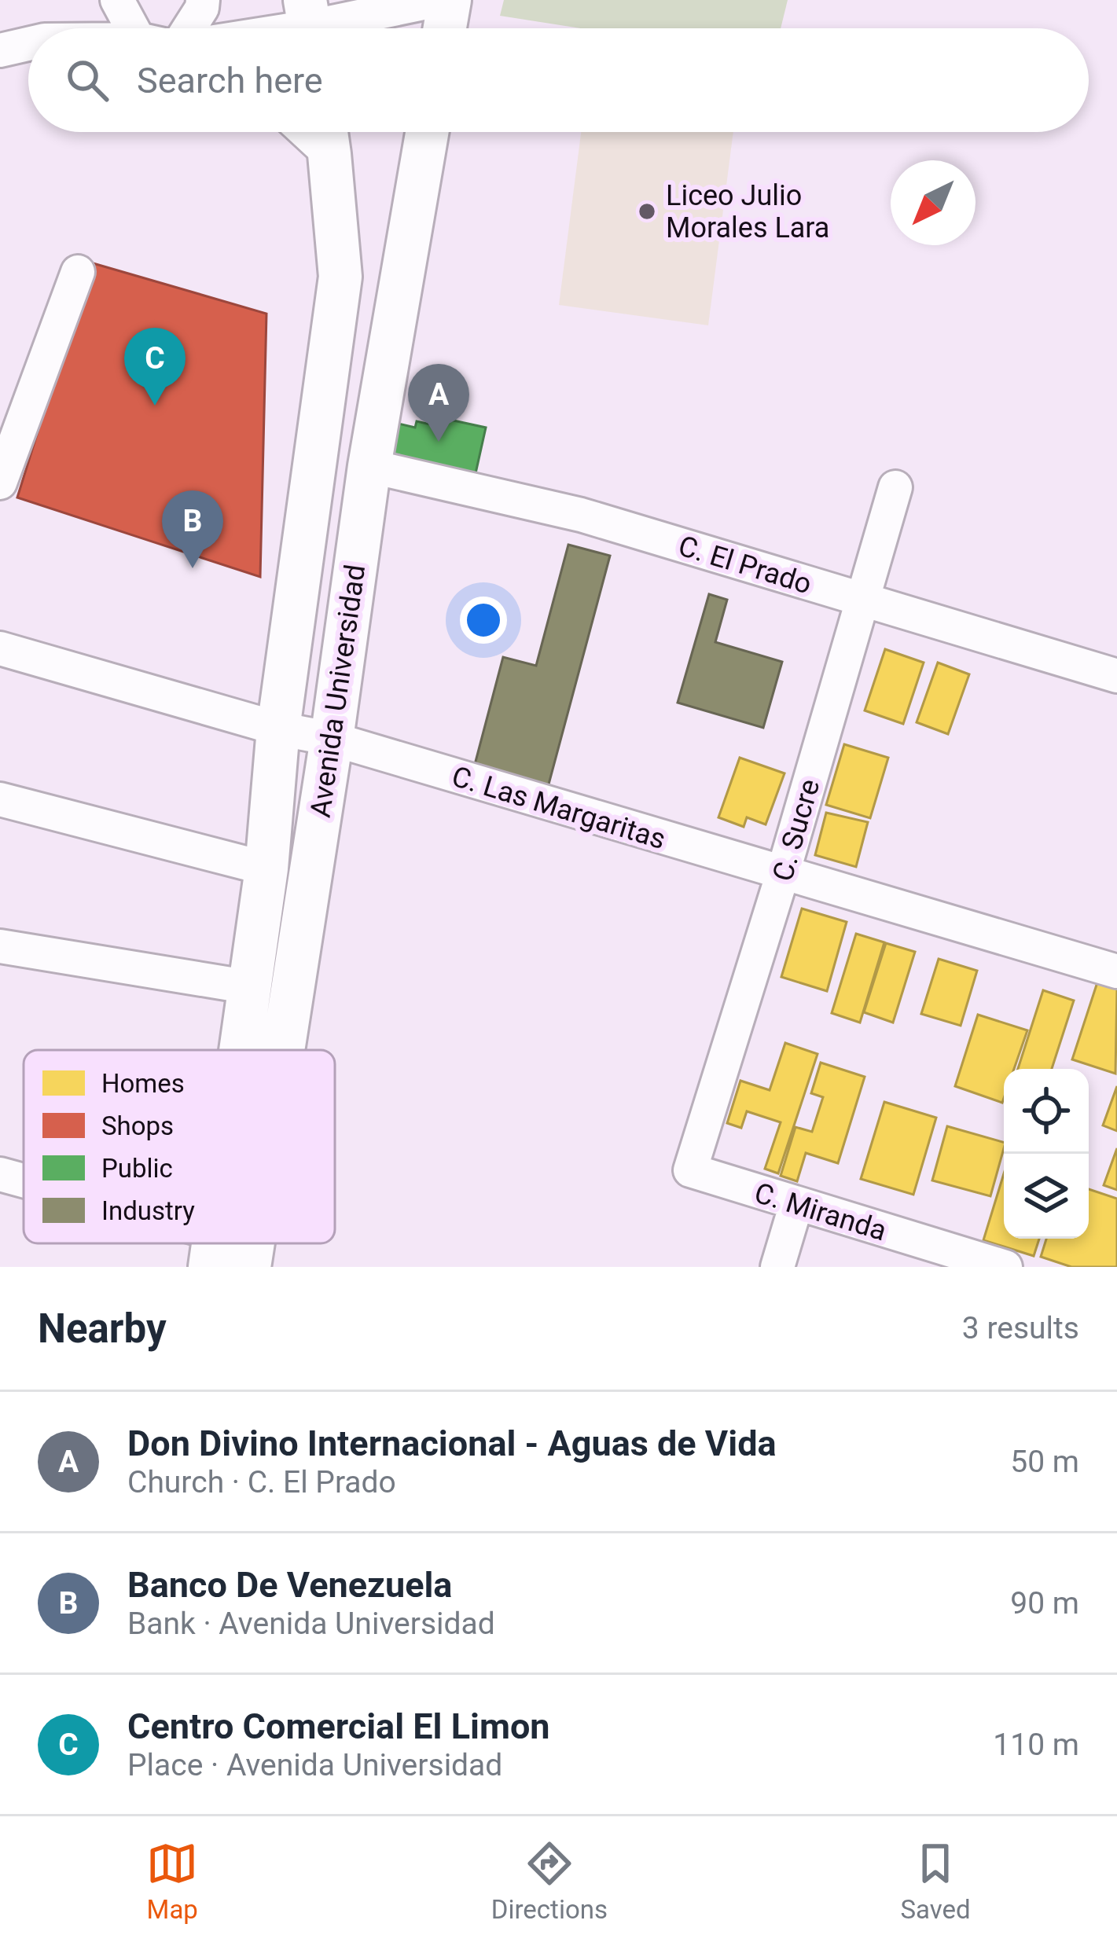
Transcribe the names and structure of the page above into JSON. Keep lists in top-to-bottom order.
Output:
{
  "streets": {
    "main road": ["Avenida Universidad"],
    "street": [
      "C. El Prado",
      "C. Las Margaritas",
      "C. Sucre",
      "C. Miranda"
    ]
  },
  "crossings": [
    ["C. El Prado", "Avenida Universidad"],
    ["C. El Prado", "C. Sucre"],
    ["Avenida Universidad", "C. Las Margaritas"],
    ["C. Las Margaritas", "C. Sucre"],
    ["C. Sucre", "C. Miranda"]
  ],
  "places": ["Liceo Julio Morales Lara"],
  "legend": [
    "Homes",
    "Shops",
    "Public",
    "Industry"
  ],
  "north": "bottom left",
  "page": {
    "search": "Search here",
    "pins": ["C", "A", "B"],
    "heading": ["Nearby", "3 results"],
    "list": [
      {
        "mark": "A",
        "name": "Don Divino Internacional - Aguas de Vida",
        "note": "Church · C. El Prado",
        "value": "50 m"
      },
      {
        "mark": "B",
        "name": "Banco De Venezuela",
        "note": "Bank · Avenida Universidad",
        "value": "90 m"
      },
      {
        "mark": "C",
        "name": "Centro Comercial El Limon",
        "note": "Place · Avenida Universidad",
        "value": "110 m"
      }
    ],
    "nav": ["Map", "Directions", "Saved"]
  }
}
